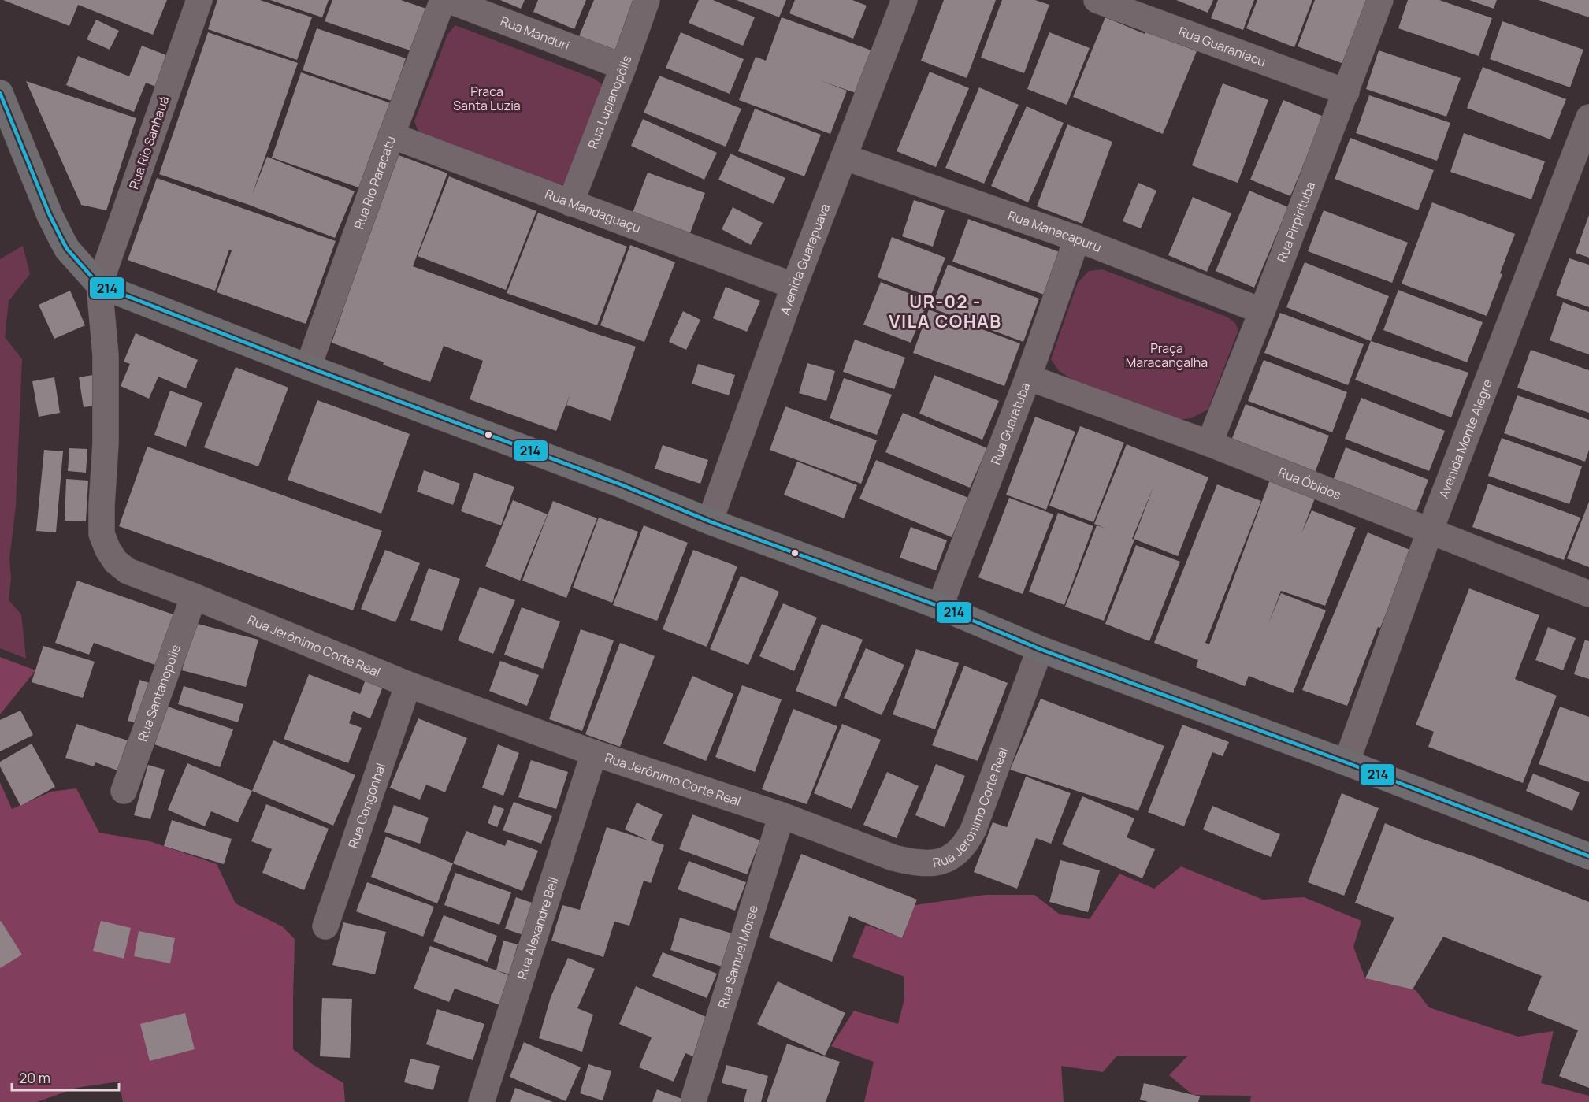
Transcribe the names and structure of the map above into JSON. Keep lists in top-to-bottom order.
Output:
{
  "streets": {
    "street": [
      "Rua Manduri",
      "Rua Guaraniacu",
      "Rua Lupianopôlis",
      "Rua Rio Sanhauá",
      "Rua Rio Paracatu",
      "Rua Mandaguaçu",
      "Rua Pirpirituba",
      "Rua Manacapuru",
      "Avenida Guarapuava",
      "Rua Guaratuba",
      "Avenida Monte Alegre",
      "Rua Óbidos",
      "Rua Jerônimo Corte Real",
      "Rua Santanopolis",
      "Rua Jeronimo Corte Real",
      "Rua Congonhal",
      "Rua Alexandre Bell",
      "Rua Samuel Morse"
    ]
  },
  "crossings": [
    ["Rua Manduri", "Rua Lupianopôlis"],
    ["Rua Guaraniacu", "Rua Pirpirituba"],
    ["Rua Lupianopôlis", "Rua Mandaguaçu"],
    ["Rua Rio Sanhauá", "Rua Jerônimo Corte Real"],
    ["Rua Rio Paracatu", "Rua Mandaguaçu"],
    ["Rua Mandaguaçu", "Avenida Guarapuava"],
    ["Rua Pirpirituba", "Rua Manacapuru"],
    ["Rua Pirpirituba", "Rua Óbidos"],
    ["Rua Manacapuru", "Avenida Guarapuava"],
    ["Rua Manacapuru", "Rua Guaratuba"],
    ["Rua Guaratuba", "Rua Óbidos"],
    ["Avenida Monte Alegre", "Rua Óbidos"],
    ["Rua Jerônimo Corte Real", "Rua Santanopolis"],
    ["Rua Jerônimo Corte Real", "Rua Jeronimo Corte Real"],
    ["Rua Jerônimo Corte Real", "Rua Congonhal"],
    ["Rua Jerônimo Corte Real", "Rua Alexandre Bell"],
    ["Rua Jerônimo Corte Real", "Rua Samuel Morse"],
    ["Rua Jeronimo Corte Real", "Rua Samuel Morse"]
  ],
  "districts": ["UR-02 - VILA COHAB"],
  "parks": ["Praca Santa Luzia", "Praça Maracangalha"],
  "lines": ["transit line 214"],
  "scale_bar": "20 m"
}
